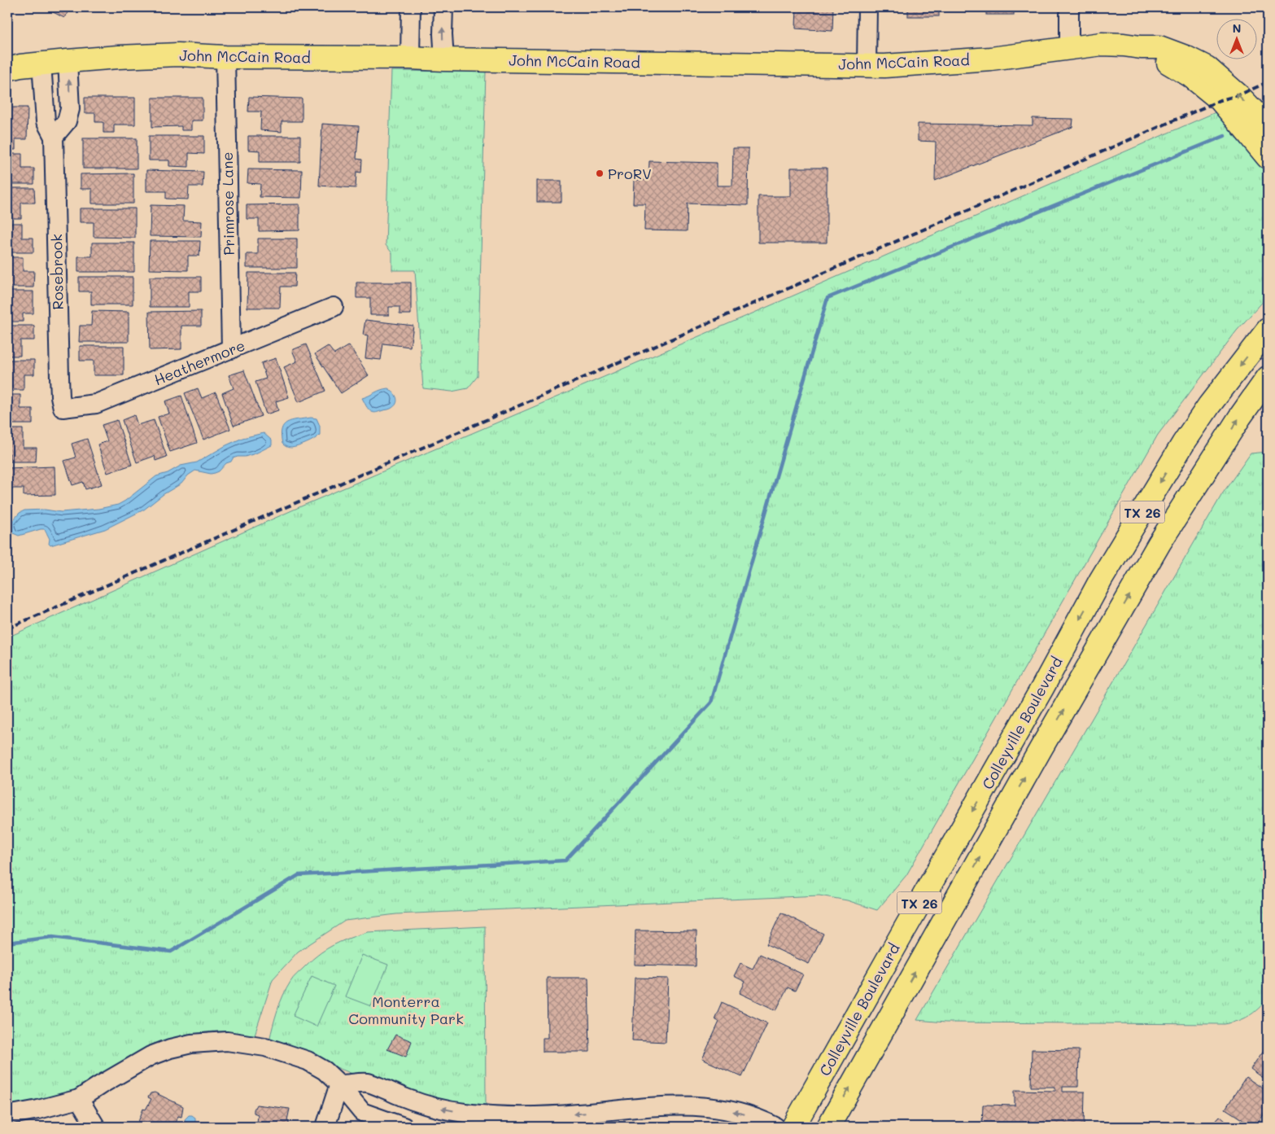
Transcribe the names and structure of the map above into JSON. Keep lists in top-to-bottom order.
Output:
{
  "streets": {
    "main road": ["John McCain Road", "TX 26", "Colleyville Boulevard"],
    "street": ["Primrose Lane", "Rosebrook", "Heathermore"]
  },
  "crossings": [
    ["John McCain Road", "Primrose Lane"],
    ["John McCain Road", "Rosebrook"],
    ["Primrose Lane", "Heathermore"],
    ["Rosebrook", "Heathermore"]
  ],
  "parks": ["Monterra Community Park"],
  "places": ["ProRV"],
  "north": "top"
}
